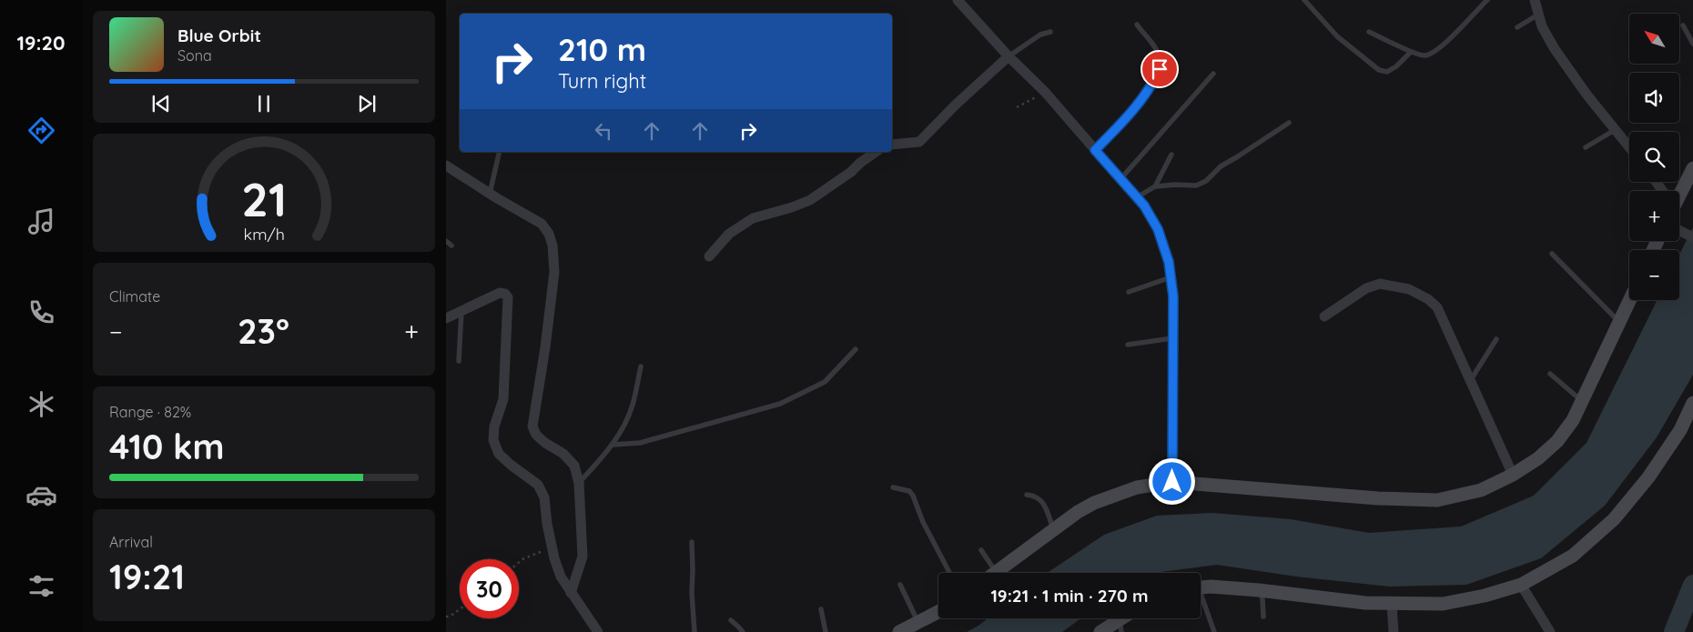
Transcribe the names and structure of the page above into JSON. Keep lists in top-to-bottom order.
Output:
{
  "north": "top left",
  "page": {
    "tabs": "19:20",
    "map_buttons": ["+", "−"],
    "turn": ["210 m", "Turn right"],
    "song": ["Blue Orbit", "Sona"],
    "tile": [
      "Climate",
      ["Range · 82%", "410 km"],
      ["Arrival", "19:21"]
    ],
    "heat": ["−", "23°", "+"],
    "limit": "30",
    "trip": "19:21 · 1 min · 270 m",
    "gauge": ["21", "km/h"]
  }
}
